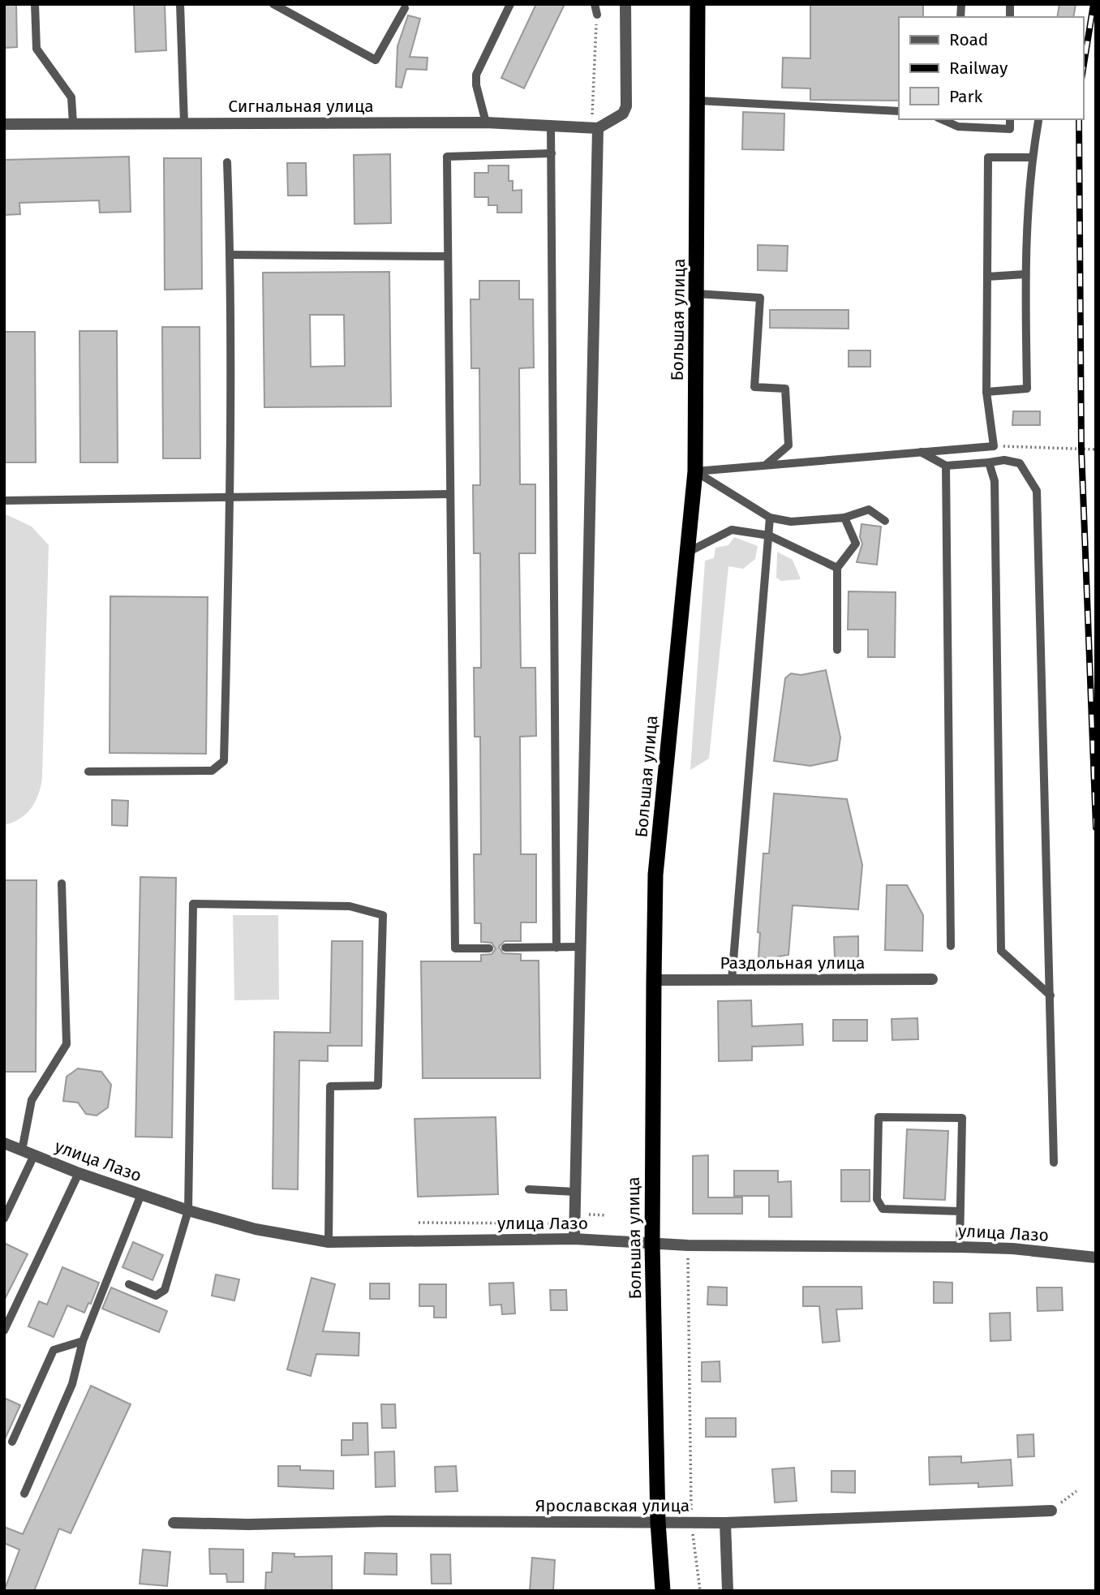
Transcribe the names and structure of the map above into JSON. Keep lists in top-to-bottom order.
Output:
{
  "streets": {
    "highway": ["Большая улица"],
    "street": [
      "Сигнальная улица",
      "Раздольная улица",
      "улица Лазо",
      "Ярославская улица"
    ]
  },
  "crossings": [
    ["Большая улица", "Раздольная улица"],
    ["Большая улица", "улица Лазо"],
    ["Большая улица", "Ярославская улица"]
  ],
  "legend": ["Road", "Railway", "Park"]
}
